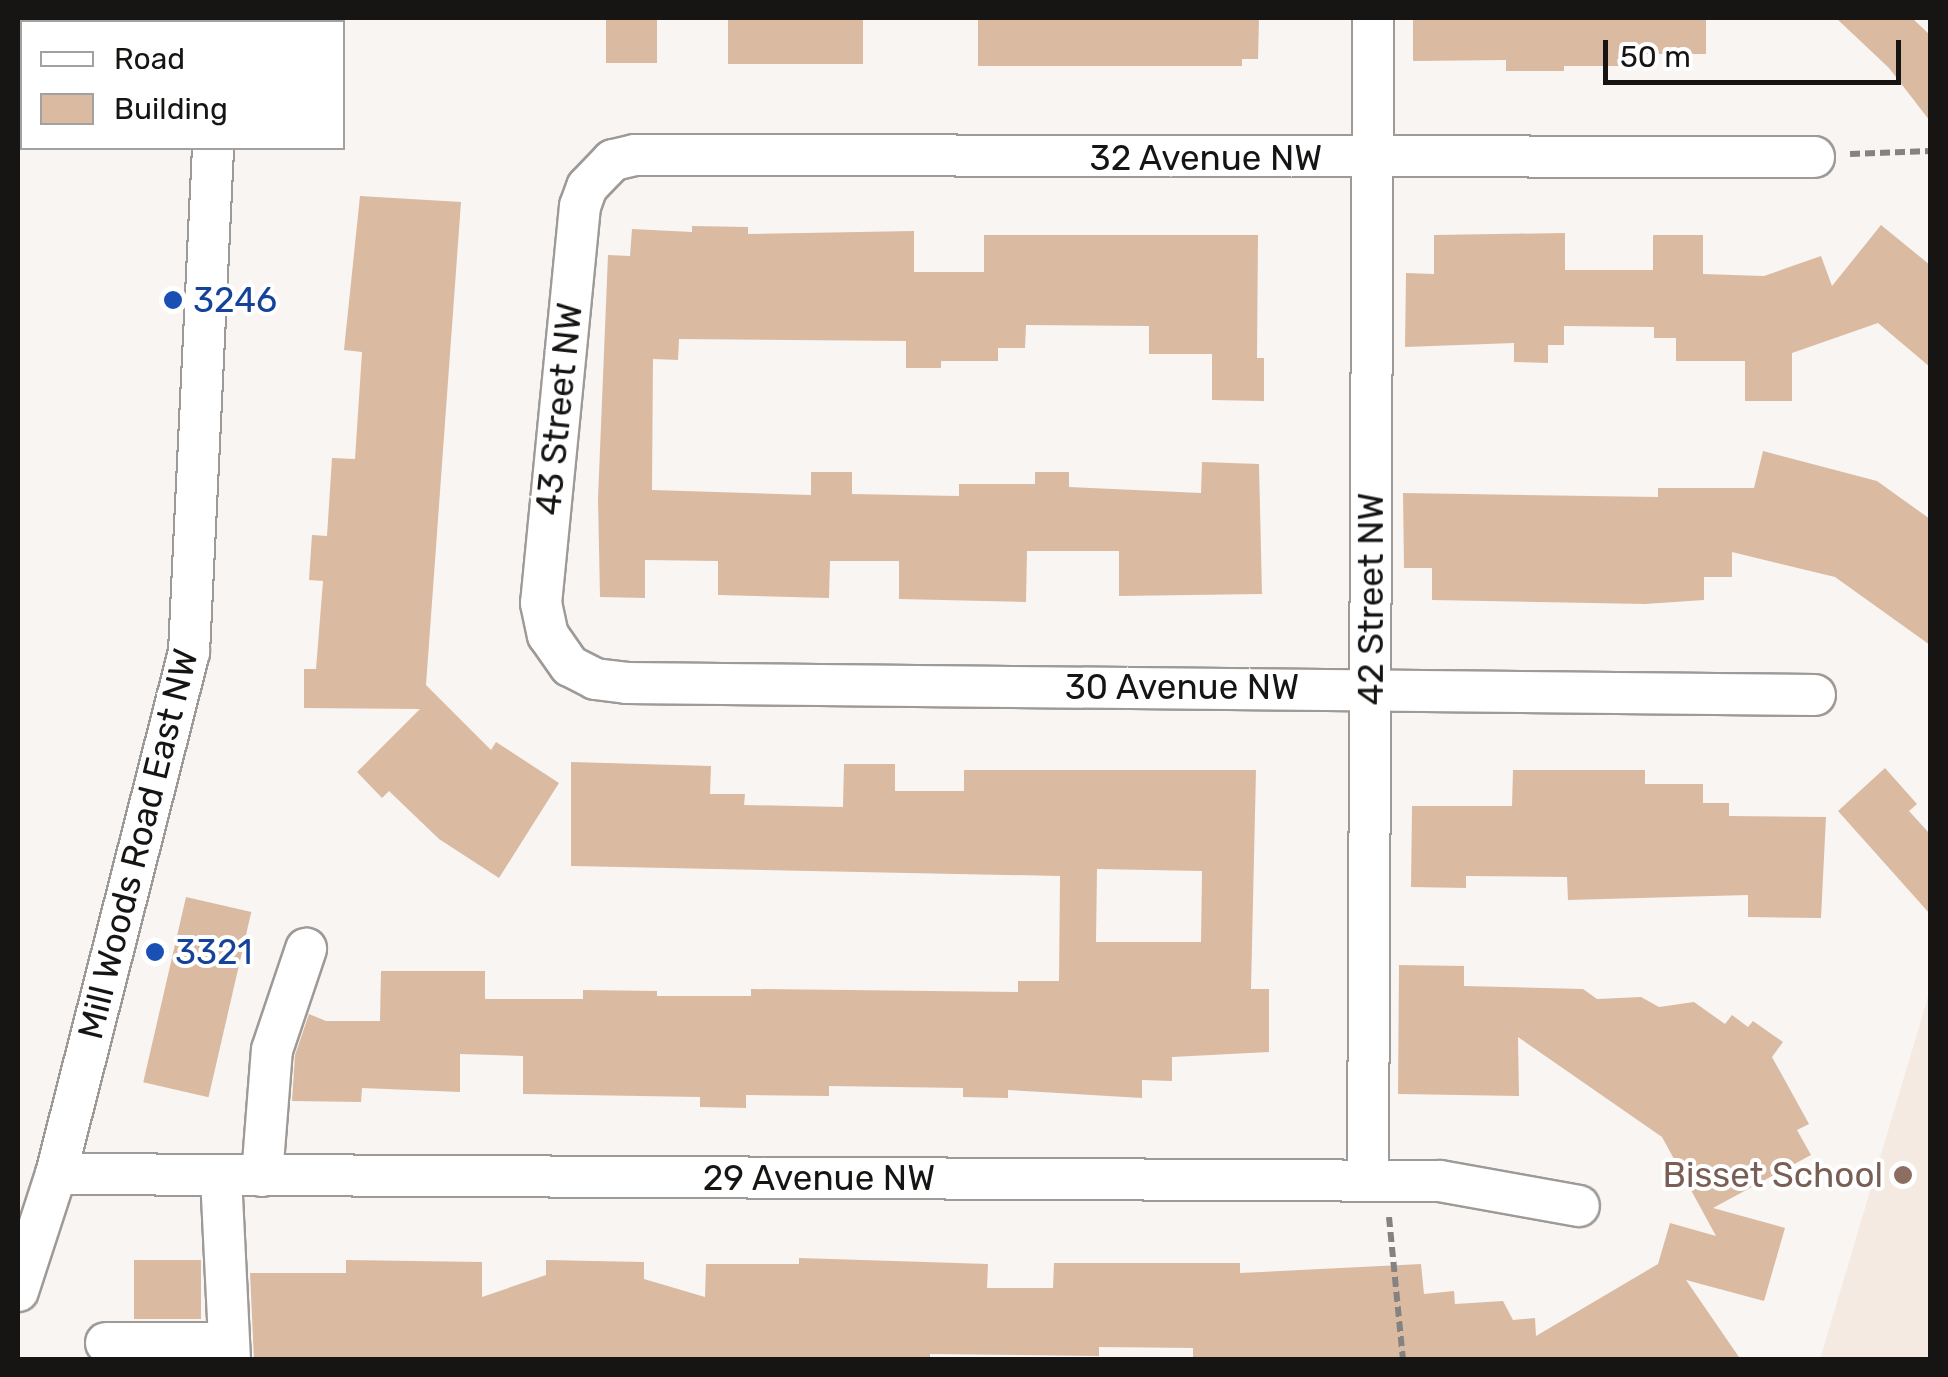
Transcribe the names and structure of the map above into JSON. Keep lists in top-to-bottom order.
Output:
{
  "streets": {
    "street": [
      "32 Avenue NW",
      "43 Street NW",
      "42 Street NW",
      "30 Avenue NW",
      "Mill Woods Road East NW",
      "29 Avenue NW"
    ]
  },
  "crossings": [
    ["32 Avenue NW", "43 Street NW"],
    ["32 Avenue NW", "42 Street NW"],
    ["43 Street NW", "30 Avenue NW"],
    ["42 Street NW", "30 Avenue NW"],
    ["42 Street NW", "29 Avenue NW"],
    ["Mill Woods Road East NW", "29 Avenue NW"]
  ],
  "places": ["3246", "3321", "Bisset School"],
  "legend": ["Road", "Building"],
  "scale_bar": "50 m"
}
